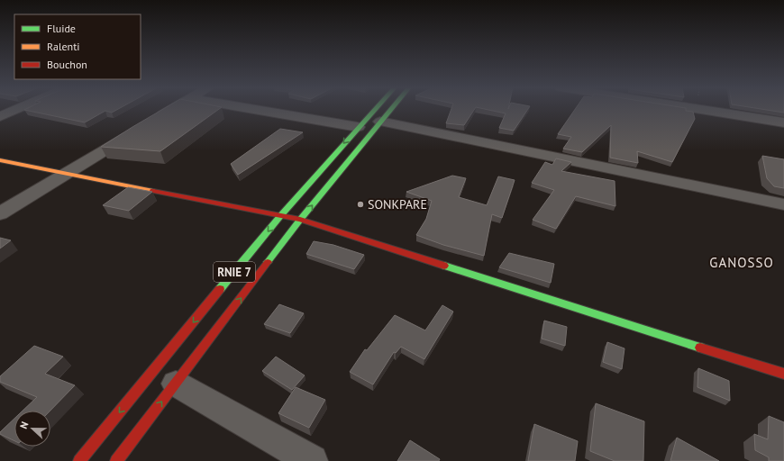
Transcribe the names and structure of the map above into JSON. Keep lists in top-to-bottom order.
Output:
{
  "streets": {
    "main road": ["RNIE 7"]
  },
  "districts": ["GANOSSO"],
  "places": ["SONKPARE"],
  "legend": ["Fluide", "Ralenti", "Bouchon"],
  "north": "left"
}
